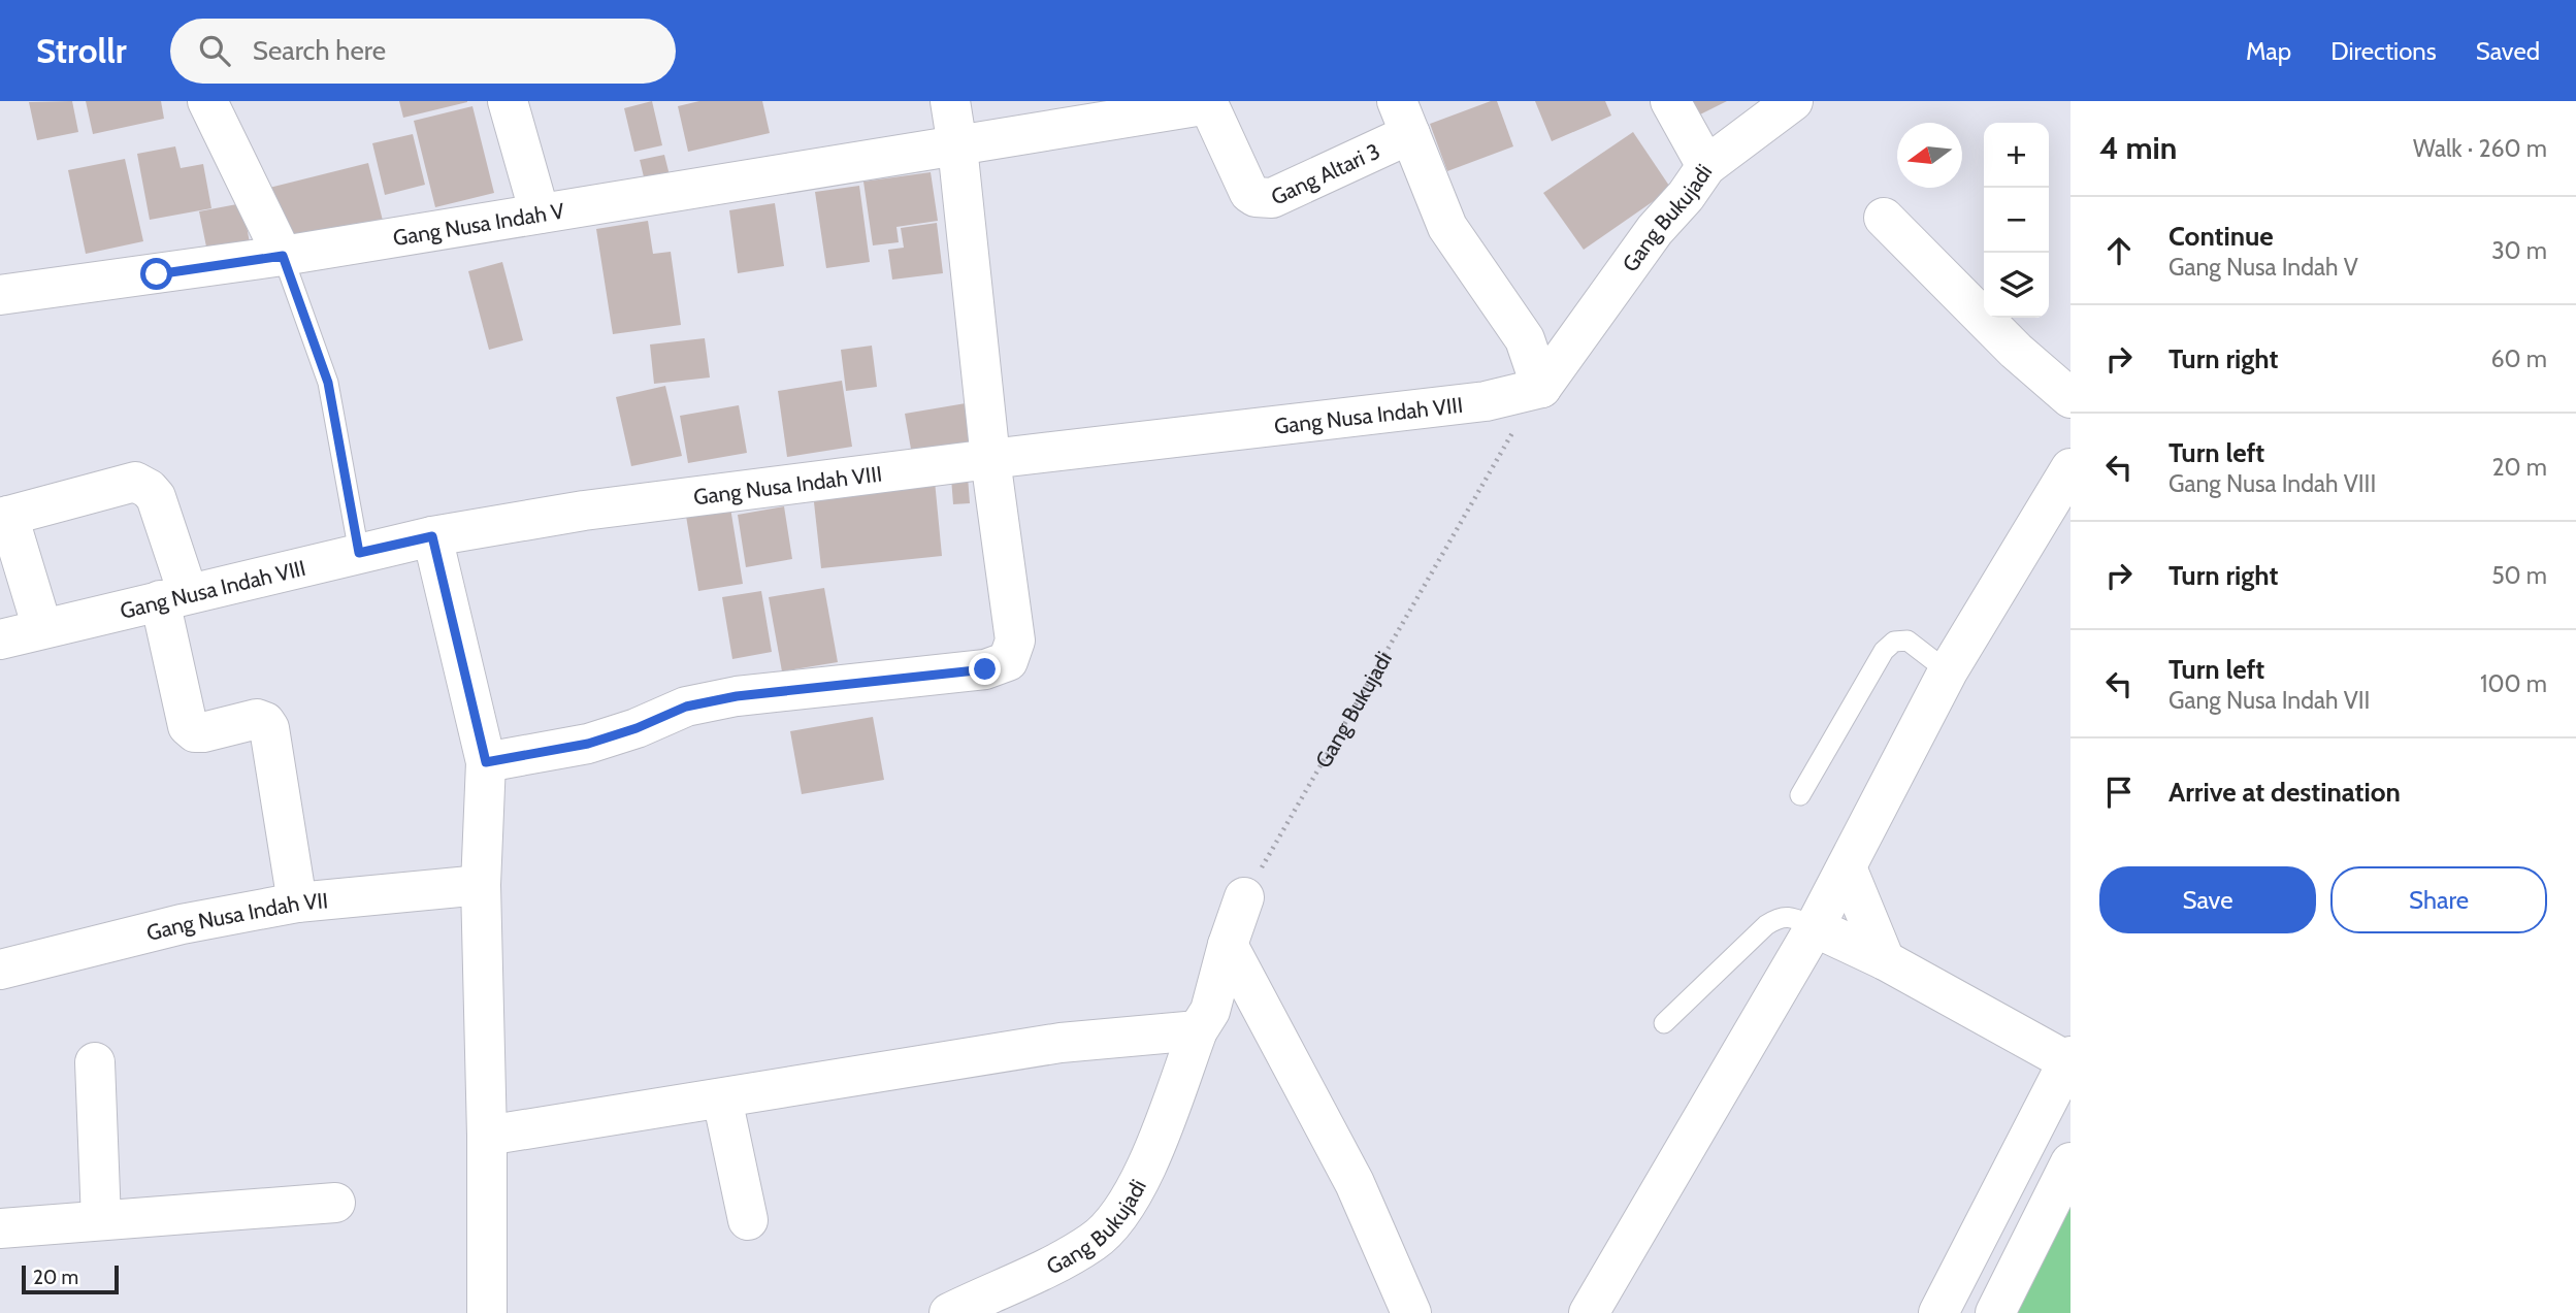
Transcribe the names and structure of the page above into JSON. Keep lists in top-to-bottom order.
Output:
{
  "streets": {
    "main road": [
      "Gang Altari 3",
      "Gang Bukujadi",
      "Gang Nusa Indah V",
      "Gang Nusa Indah VIII",
      "Gang Nusa Indah VII"
    ]
  },
  "crossings": [
    ["Gang Altari 3", "Gang Nusa Indah V"],
    ["Gang Bukujadi", "Gang Nusa Indah VIII"]
  ],
  "scale_bar": "20 m",
  "north": "left",
  "page": {
    "header": "Strollr",
    "search": "Search here",
    "nav": ["Map", "Directions", "Saved"],
    "heading": ["4 min", "Walk · 260 m"],
    "map_buttons": ["+", "−"],
    "list": [
      ["Continue", "Gang Nusa Indah V", "30 m"],
      ["Turn right", "60 m"],
      ["Turn left", "Gang Nusa Indah VIII", "20 m"],
      ["Turn right", "50 m"],
      ["Turn left", "Gang Nusa Indah VII", "100 m"],
      "Arrive at destination"
    ],
    "buttons": ["Save", "Share"],
    "scale": "20 m"
  }
}
